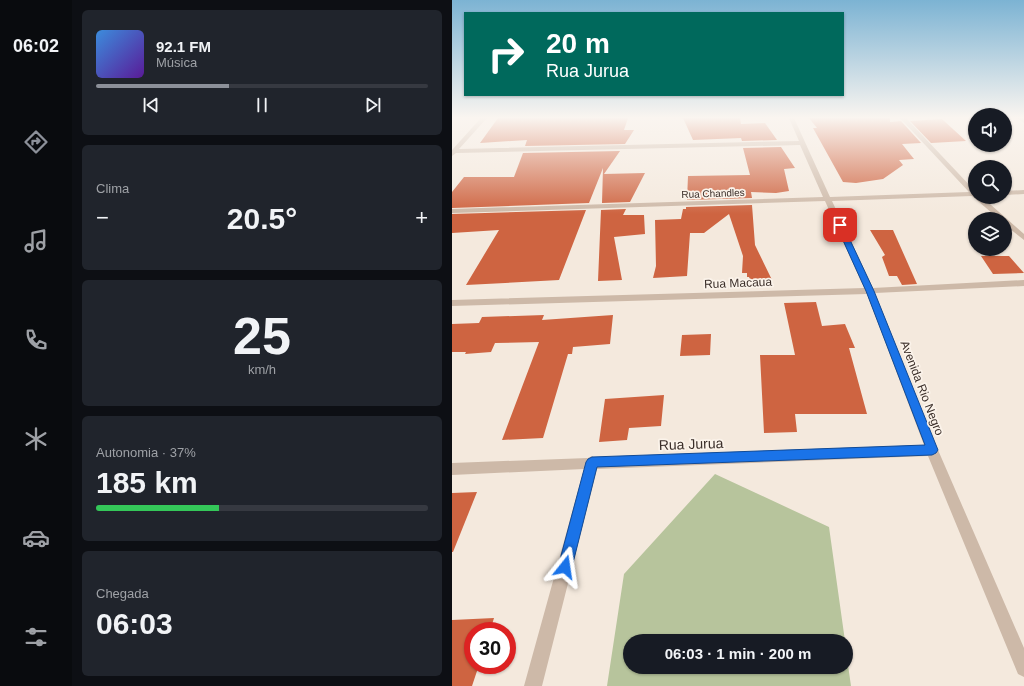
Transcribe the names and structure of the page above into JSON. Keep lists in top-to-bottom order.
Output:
{
  "streets": {
    "street": [
      "Rua Chandles",
      "Rua Macaua",
      "Avenida Rio Negro",
      "Rua Jurua"
    ]
  },
  "crossings": [
    ["Rua Chandles", "Avenida Rio Negro"],
    ["Rua Macaua", "Avenida Rio Negro"],
    ["Avenida Rio Negro", "Rua Jurua"]
  ],
  "page": {
    "tabs": "06:02",
    "turn": ["20 m", "Rua Jurua"],
    "song": ["92.1 FM", "Música"],
    "tile": [
      "Clima",
      ["25", "km/h"],
      ["Autonomia · 37%", "185 km"],
      ["Chegada", "06:03"]
    ],
    "heat": ["−", "20.5°", "+"],
    "limit": "30",
    "trip": "06:03 · 1 min · 200 m"
  }
}
